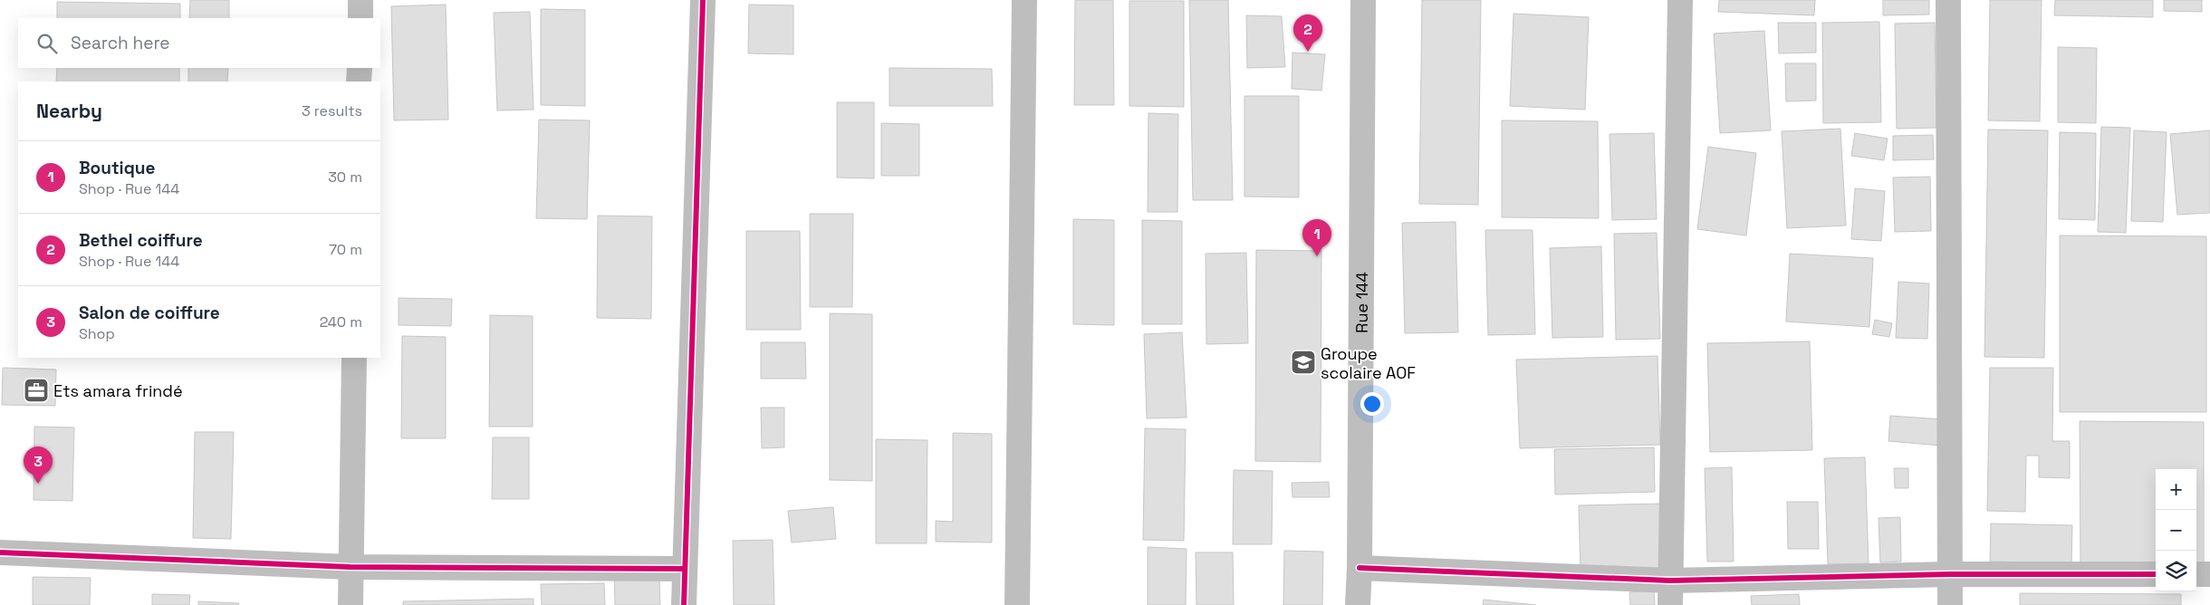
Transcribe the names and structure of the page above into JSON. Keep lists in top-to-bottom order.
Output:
{
  "streets": {
    "street": ["Rue 144"]
  },
  "places": {
    "school or university": ["Groupe scolaire AOF"],
    "office": ["Ets amara frindé"]
  },
  "page": {
    "pins": ["2", "1", "3"],
    "search": "Search here",
    "heading": ["Nearby", "3 results"],
    "list": [
      {
        "mark": "1",
        "name": "Boutique",
        "note": "Shop · Rue 144",
        "value": "30 m"
      },
      {
        "mark": "2",
        "name": "Bethel coiffure",
        "note": "Shop · Rue 144",
        "value": "70 m"
      },
      {
        "mark": "3",
        "name": "Salon de coiffure",
        "note": "Shop",
        "value": "240 m"
      }
    ],
    "map_buttons": ["+", "−"]
  }
}
